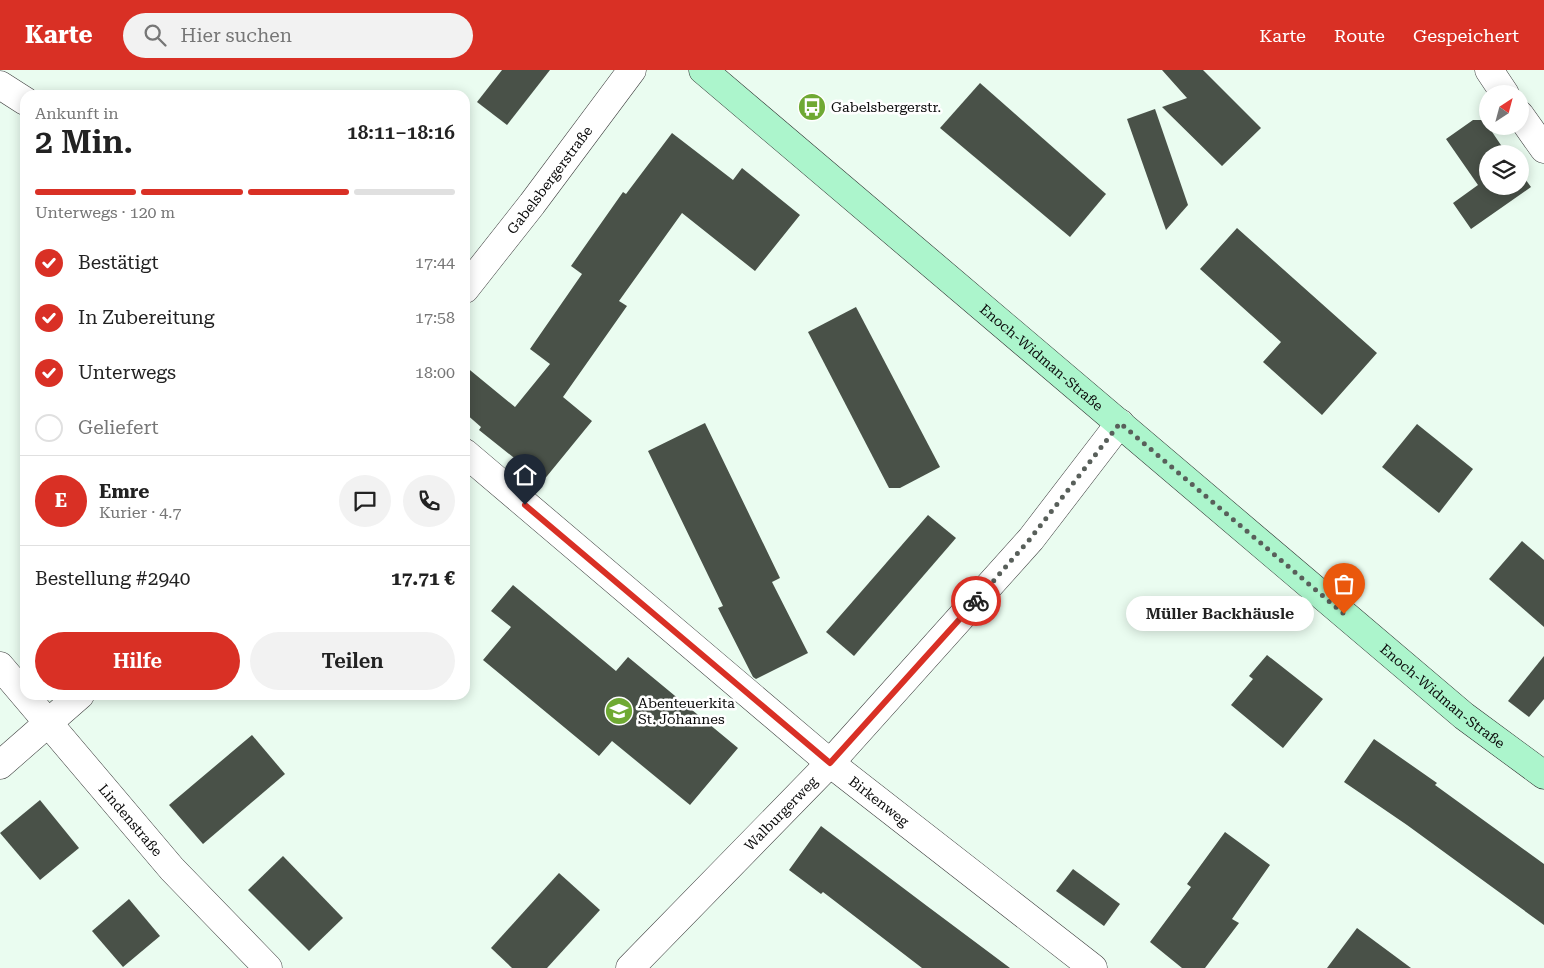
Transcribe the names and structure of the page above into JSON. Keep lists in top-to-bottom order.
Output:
{
  "streets": {
    "street": [
      "Gabelsbergerstraße",
      "Enoch-Widman-Straße",
      "Birkenweg",
      "Walburgerweg",
      "Lindenstraße"
    ]
  },
  "crossings": [
    ["Enoch-Widman-Straße", "Walburgerweg"],
    ["Birkenweg", "Walburgerweg"]
  ],
  "places": {
    "bus stop": ["Gabelsbergerstr."],
    "other": ["Müller Backhäusle"],
    "school or university": ["Abenteuerkita St. Johannes"]
  },
  "north": "top right",
  "page": {
    "header": "Karte",
    "search": "Hier suchen",
    "nav": ["Karte", "Route", "Gespeichert"],
    "heading": ["2 Min.", "Ankunft in", "18:11–18:16"],
    "panel": [
      "Emre",
      "Kurier · 4.7",
      "Bestellung #2940",
      "17.71 €"
    ],
    "bar": "Unterwegs · 120 m",
    "list": [
      ["Bestätigt", "17:44"],
      ["In Zubereitung", "17:58"],
      ["Unterwegs", "18:00"],
      "Geliefert"
    ],
    "round": "E",
    "bubble": "Müller Backhäusle",
    "buttons": ["Hilfe", "Teilen"]
  }
}
